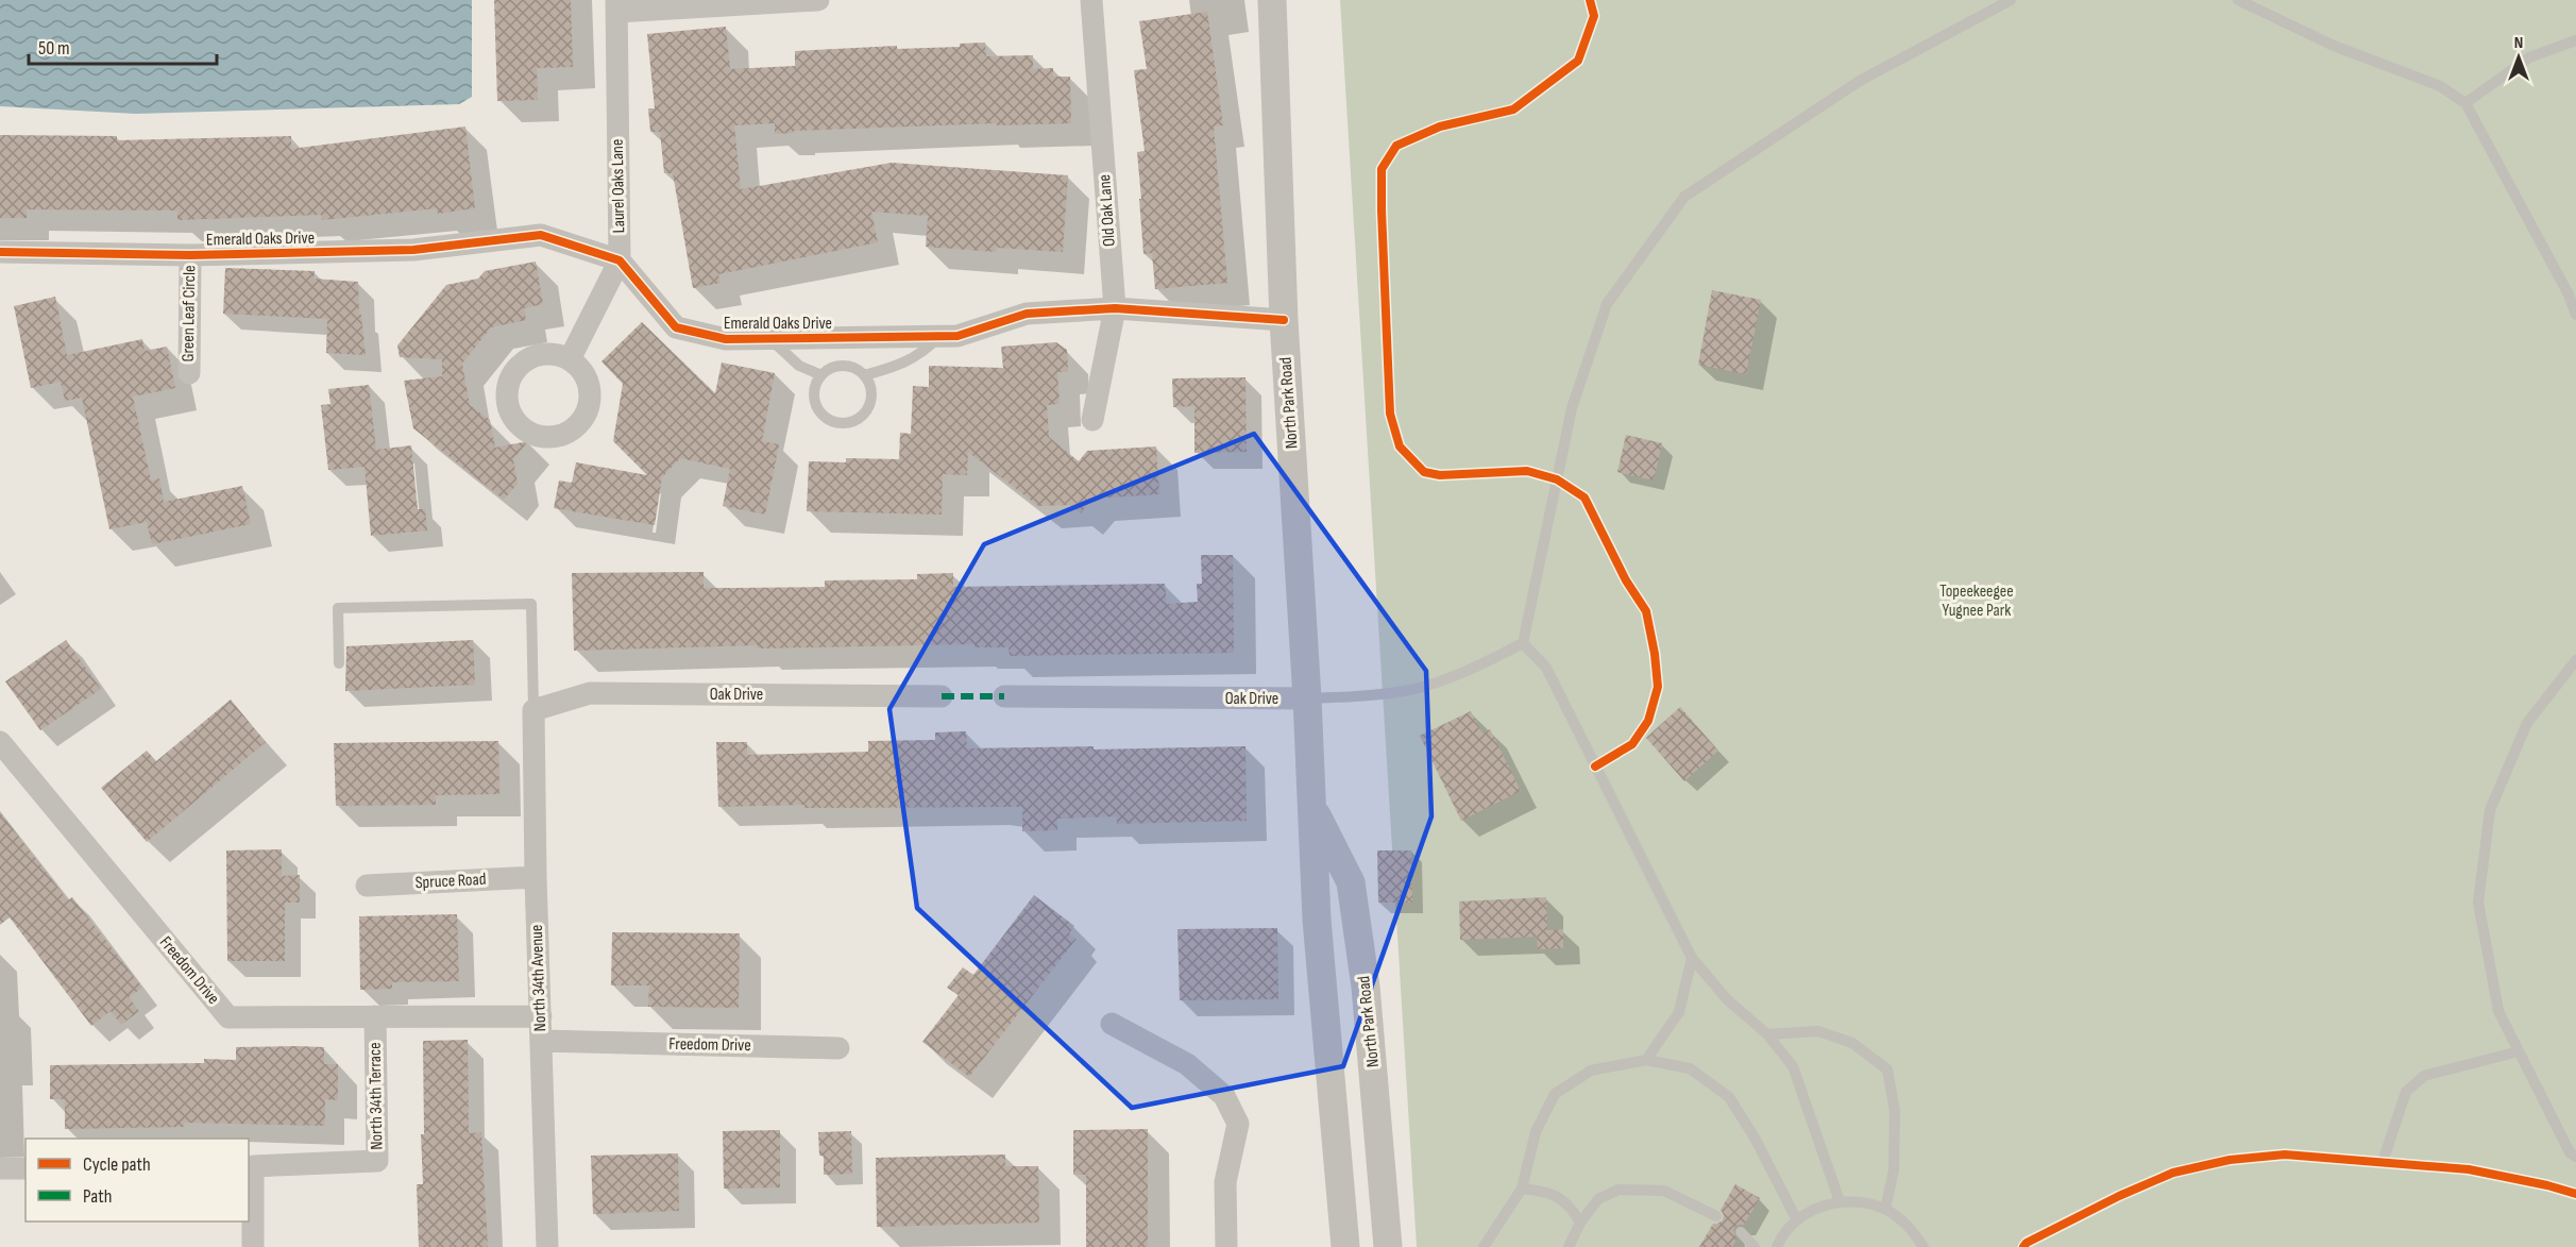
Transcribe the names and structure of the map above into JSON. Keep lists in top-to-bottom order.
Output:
{
  "streets": {
    "street": [
      "Laurel Oaks Lane",
      "Old Oak Lane",
      "Emerald Oaks Drive",
      "Green Leaf Circle",
      "North Park Road",
      "Oak Drive",
      "Spruce Road",
      "Freedom Drive",
      "North 34th Avenue",
      "North 34th Terrace"
    ]
  },
  "crossings": [
    ["Laurel Oaks Lane", "Emerald Oaks Drive"],
    ["Old Oak Lane", "Emerald Oaks Drive"],
    ["Emerald Oaks Drive", "Green Leaf Circle"],
    ["Emerald Oaks Drive", "North Park Road"],
    ["North Park Road", "Oak Drive"],
    ["Oak Drive", "North 34th Avenue"],
    ["Spruce Road", "North 34th Avenue"],
    ["Freedom Drive", "North 34th Avenue"],
    ["Freedom Drive", "North 34th Terrace"]
  ],
  "parks": ["Topeekeegee Yugnee Park"],
  "legend": ["Cycle path", "Path"],
  "scale_bar": "50 m",
  "north": "top"
}
